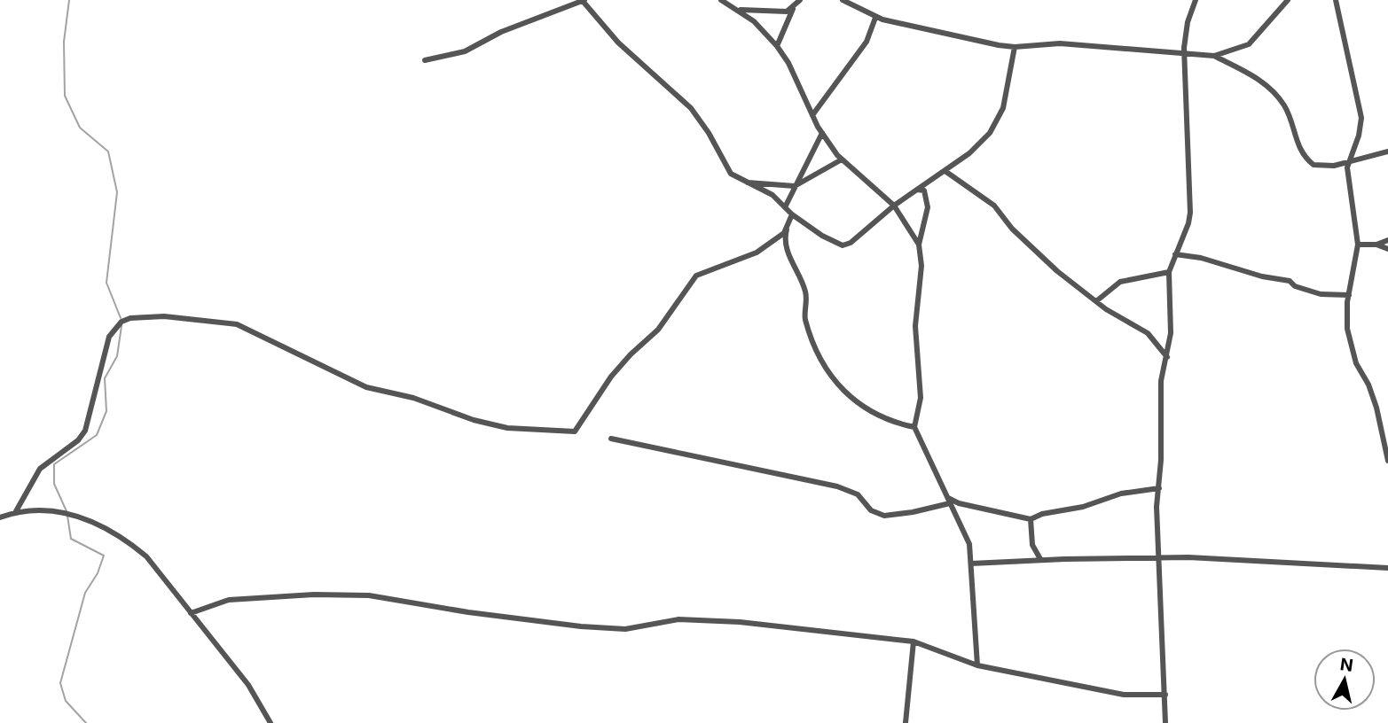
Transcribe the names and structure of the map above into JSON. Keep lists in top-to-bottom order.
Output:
{
  "north": "top"
}
